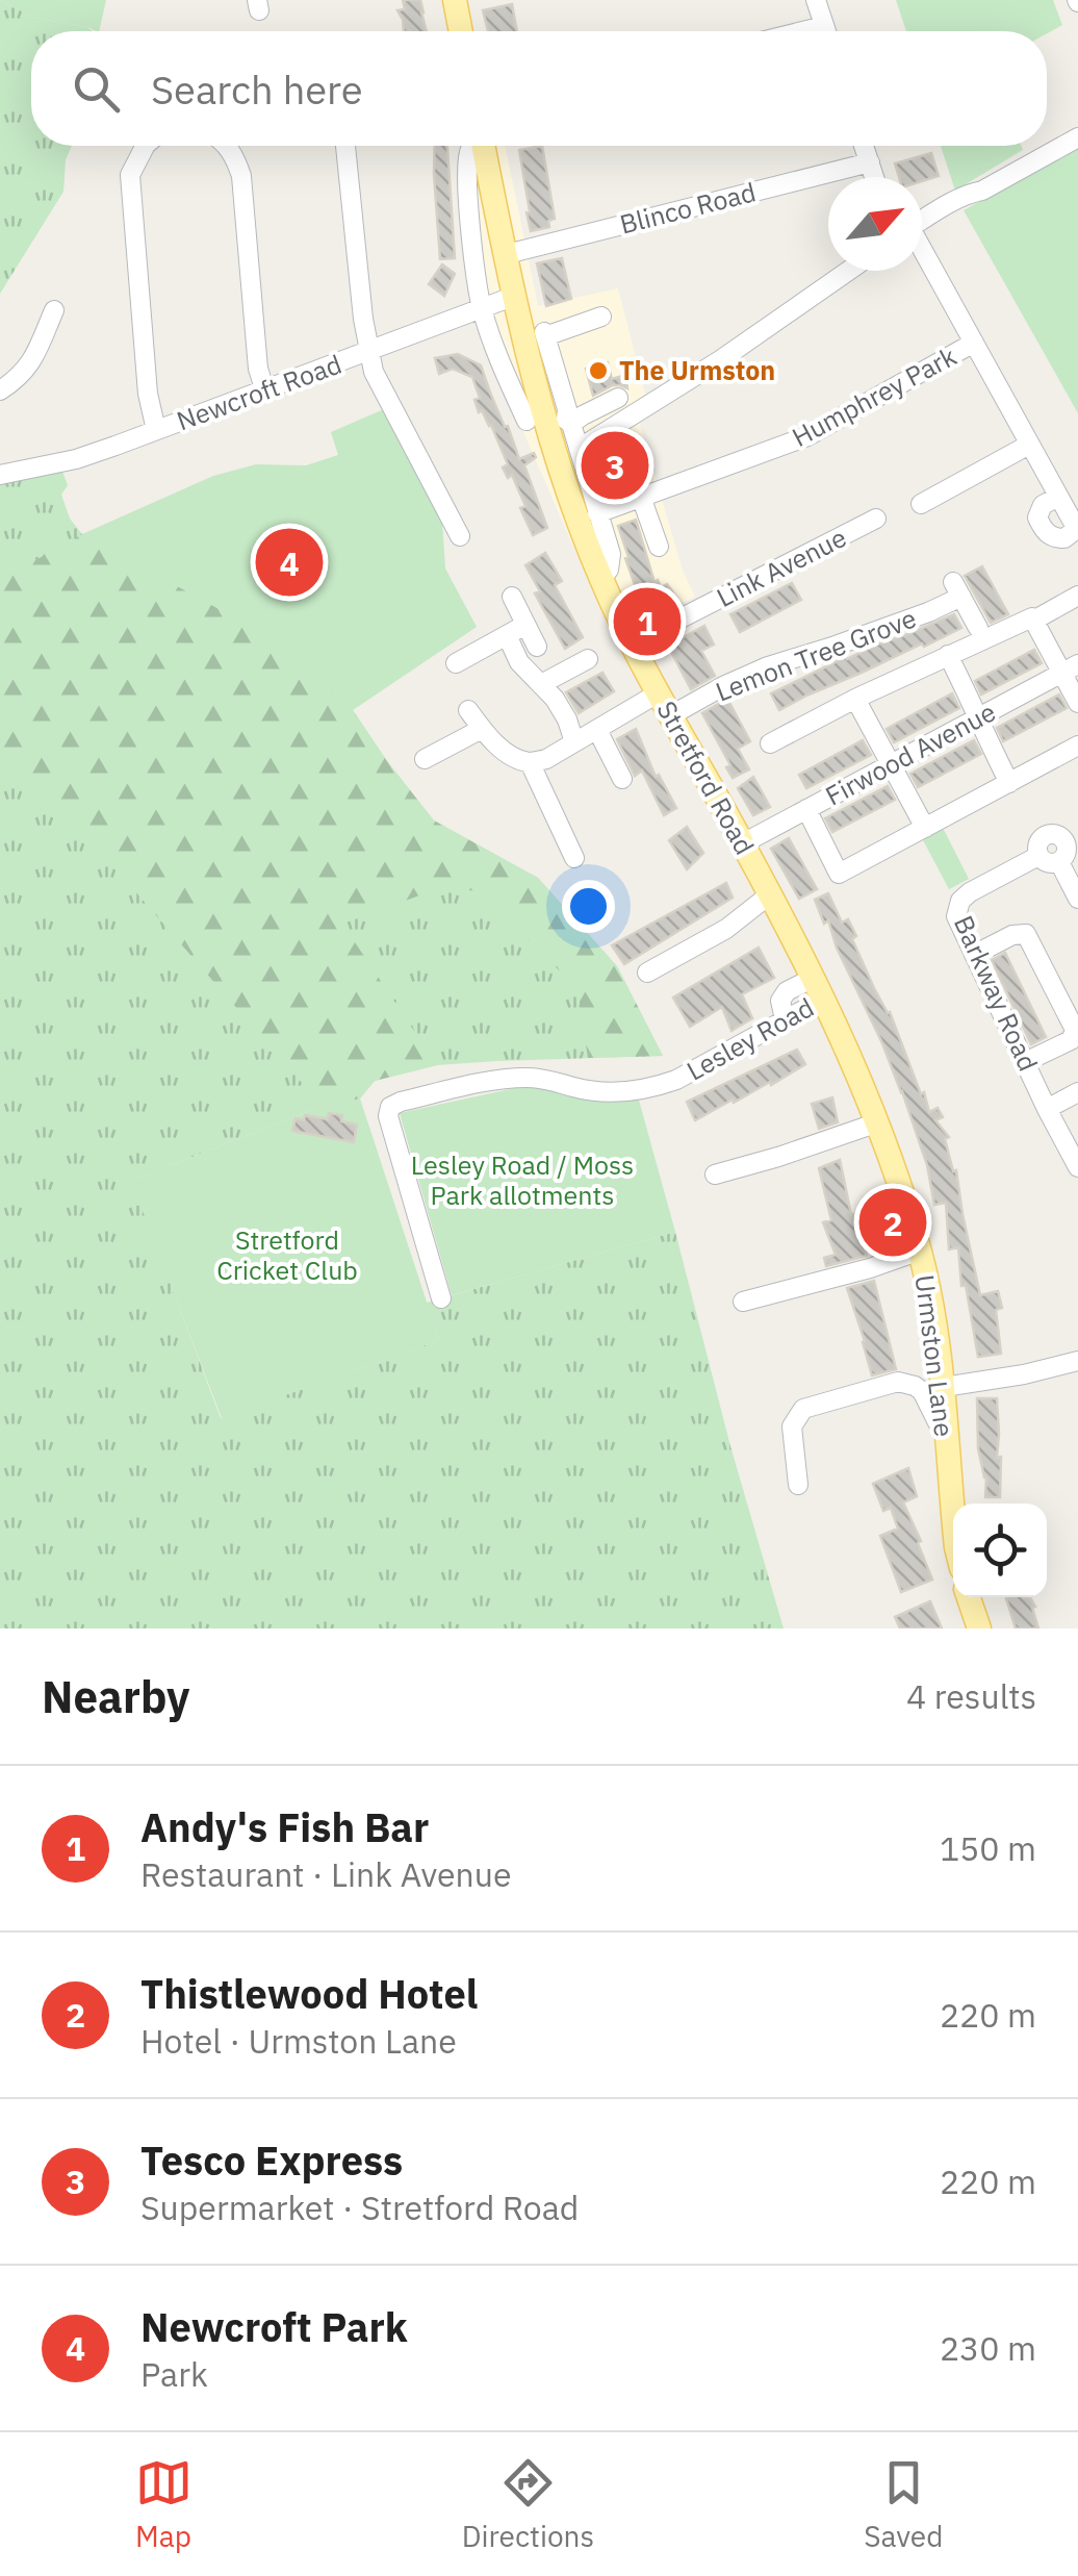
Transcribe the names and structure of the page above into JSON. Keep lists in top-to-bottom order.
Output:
{
  "streets": {
    "main road": ["Stretford Road", "Urmston Lane"],
    "street": [
      "Blinco Road",
      "Newcroft Road",
      "Humphrey Park",
      "Link Avenue",
      "Lemon Tree Grove",
      "Firwood Avenue",
      "Barkway Road",
      "Lesley Road"
    ]
  },
  "crossings": [
    ["Blinco Road", "Stretford Road"],
    ["Newcroft Road", "Stretford Road"],
    ["Humphrey Park", "Stretford Road"],
    ["Link Avenue", "Stretford Road"],
    ["Lemon Tree Grove", "Stretford Road"],
    ["Firwood Avenue", "Stretford Road"],
    ["Stretford Road", "Urmston Lane"],
    ["Lesley Road", "Urmston Lane"]
  ],
  "parks": ["Lesley Road / Moss Park allotments", "Stretford Cricket Club"],
  "places": ["The Urmston"],
  "north": "top right",
  "page": {
    "search": "Search here",
    "pins": [
      "3",
      "4",
      "1",
      "2"
    ],
    "heading": ["Nearby", "4 results"],
    "list": [
      {
        "mark": "1",
        "name": "Andy's Fish Bar",
        "note": "Restaurant · Link Avenue",
        "value": "150 m"
      },
      {
        "mark": "2",
        "name": "Thistlewood Hotel",
        "note": "Hotel · Urmston Lane",
        "value": "220 m"
      },
      {
        "mark": "3",
        "name": "Tesco Express",
        "note": "Supermarket · Stretford Road",
        "value": "220 m"
      },
      {
        "mark": "4",
        "name": "Newcroft Park",
        "note": "Park",
        "value": "230 m"
      }
    ],
    "nav": ["Map", "Directions", "Saved"]
  }
}
